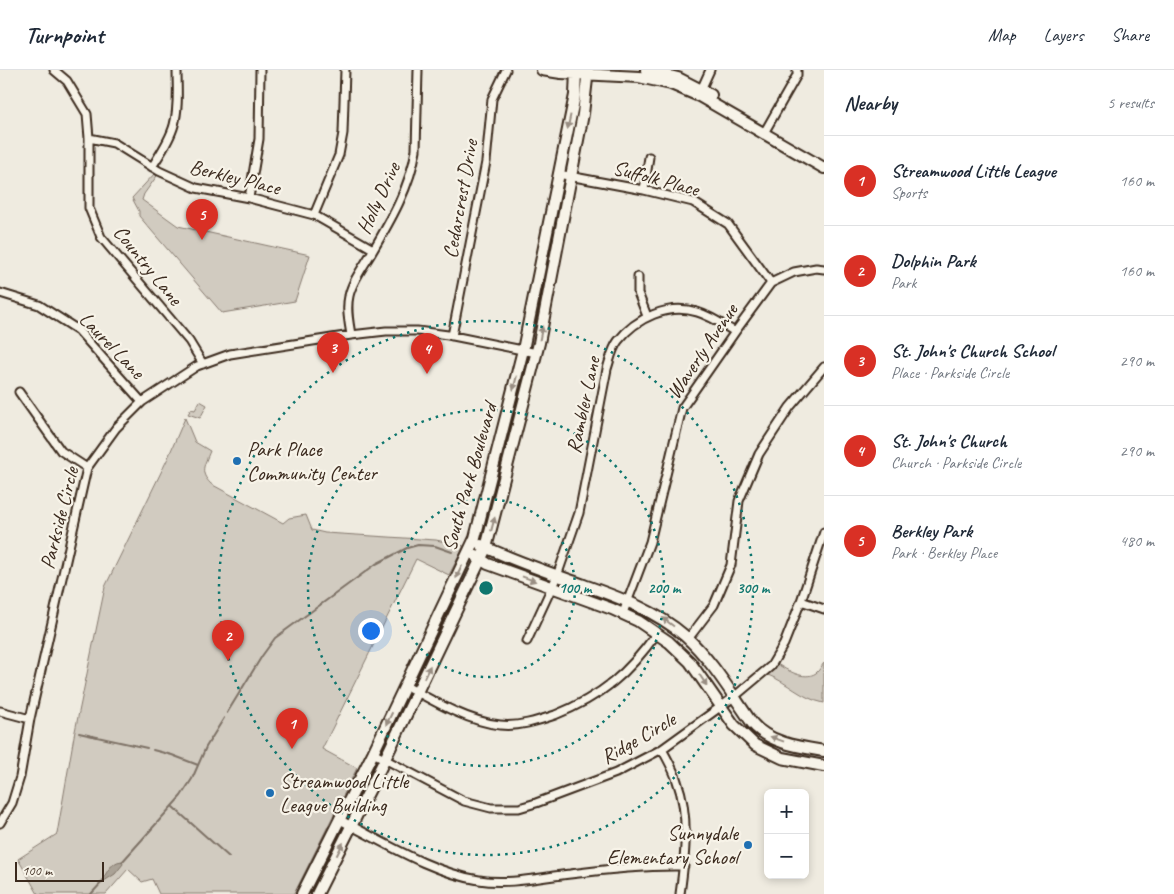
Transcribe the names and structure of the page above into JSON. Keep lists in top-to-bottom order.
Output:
{
  "streets": {
    "street": [
      "Berkley Place",
      "Suffolk Place",
      "Holly Drive",
      "Cedarcrest Drive",
      "Country Lane",
      "Laurel Lane",
      "Waverly Avenue",
      "Rambler Lane",
      "South Park Boulevard",
      "Parkside Circle",
      "Ridge Circle"
    ]
  },
  "crossings": [
    ["Berkley Place", "Holly Drive"],
    ["Berkley Place", "Country Lane"],
    ["Suffolk Place", "Waverly Avenue"],
    ["Suffolk Place", "South Park Boulevard"],
    ["Holly Drive", "Parkside Circle"],
    ["Cedarcrest Drive", "Parkside Circle"],
    ["Country Lane", "Parkside Circle"],
    ["Laurel Lane", "Parkside Circle"],
    ["Waverly Avenue", "Rambler Lane"],
    ["South Park Boulevard", "Parkside Circle"],
    ["South Park Boulevard", "Ridge Circle"]
  ],
  "places": ["Park Place Community Center", "Streamwood Little League Building", "Sunnydale Elementary School"],
  "scale_bar": "100 m",
  "page": {
    "header": "Turnpoint",
    "nav": ["Map", "Layers", "Share"],
    "heading": ["Nearby", "5 results"],
    "list": [
      {
        "mark": "1",
        "name": "Streamwood Little League",
        "note": "Sports",
        "value": "160 m"
      },
      {
        "mark": "2",
        "name": "Dolphin Park",
        "note": "Park",
        "value": "160 m"
      },
      {
        "mark": "3",
        "name": "St. John's Church School",
        "note": "Place · Parkside Circle",
        "value": "290 m"
      },
      {
        "mark": "4",
        "name": "St. John's Church",
        "note": "Church · Parkside Circle",
        "value": "290 m"
      },
      {
        "mark": "5",
        "name": "Berkley Park",
        "note": "Park · Berkley Place",
        "value": "480 m"
      }
    ],
    "pins": [
      "5",
      "3",
      "4",
      "2",
      "1"
    ],
    "map_buttons": ["+", "−"],
    "scale": "100 m"
  },
  "rings": ["100 m", "200 m", "300 m"]
}
